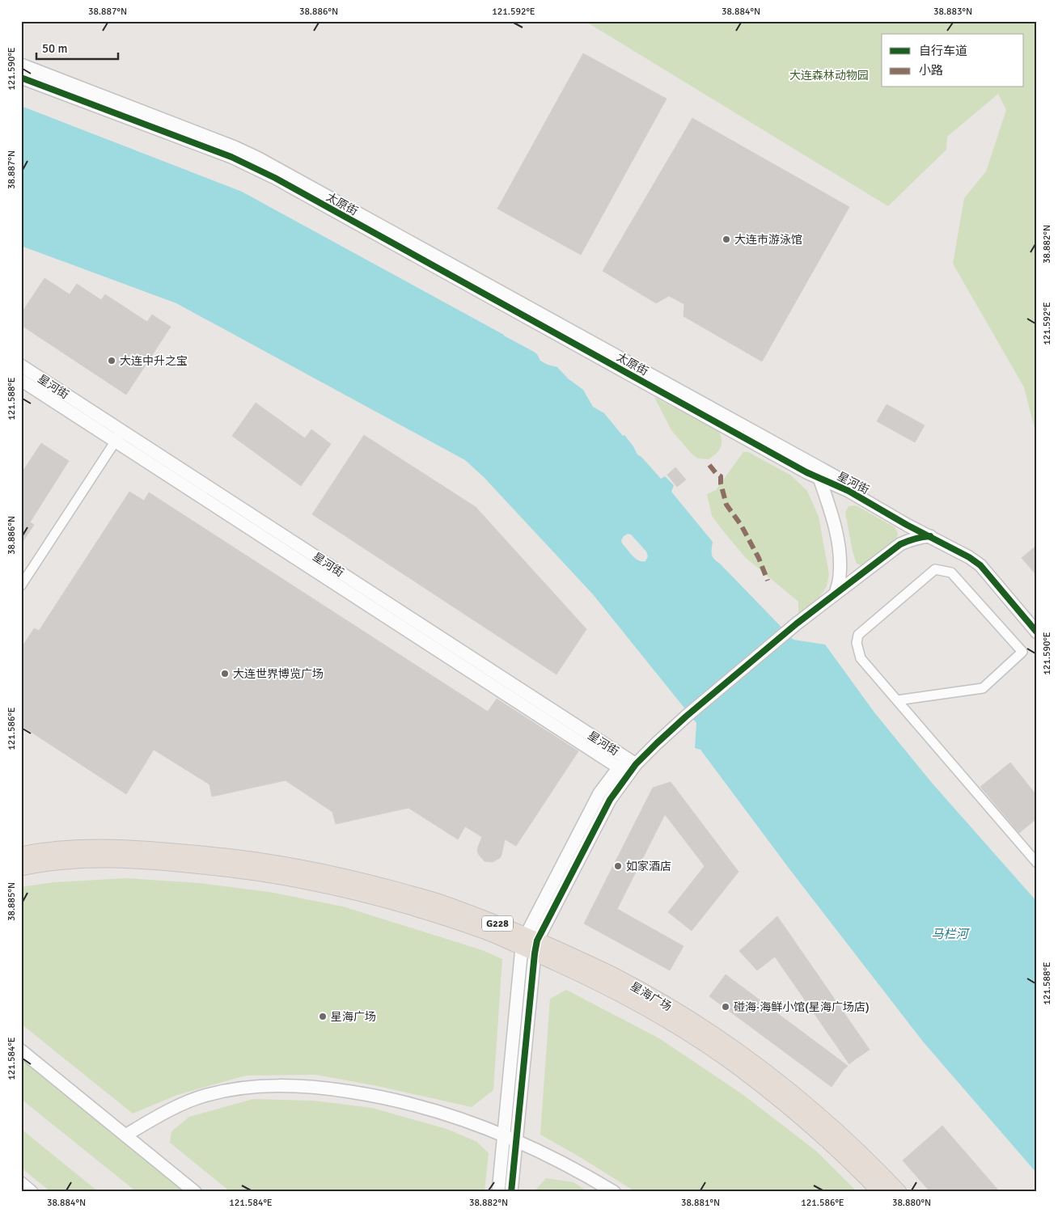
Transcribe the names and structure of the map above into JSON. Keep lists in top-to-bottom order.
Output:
{
  "streets": {
    "highway": ["G228", "星海广场"],
    "street": ["太原街", "星河街"]
  },
  "crossings": [
    ["太原街", "星河街"]
  ],
  "water": ["马栏河"],
  "parks": ["大连森林动物园"],
  "places": [
    "大连市游泳馆",
    "大连中升之宝",
    "大连世界博览广场",
    "如家酒店",
    "碰海·海鲜小馆(星海广场店)",
    "星海广场"
  ],
  "legend": ["自行车道", "小路"],
  "scale_bar": "50 m",
  "coordinates": [
    "38.887°N",
    "38.886°N",
    "121.592°E",
    "38.884°N",
    "38.883°N",
    "121.590°E",
    "38.882°N",
    "121.588°E",
    "121.586°E",
    "38.885°N",
    "121.584°E",
    "38.881°N",
    "38.880°N"
  ]
}
